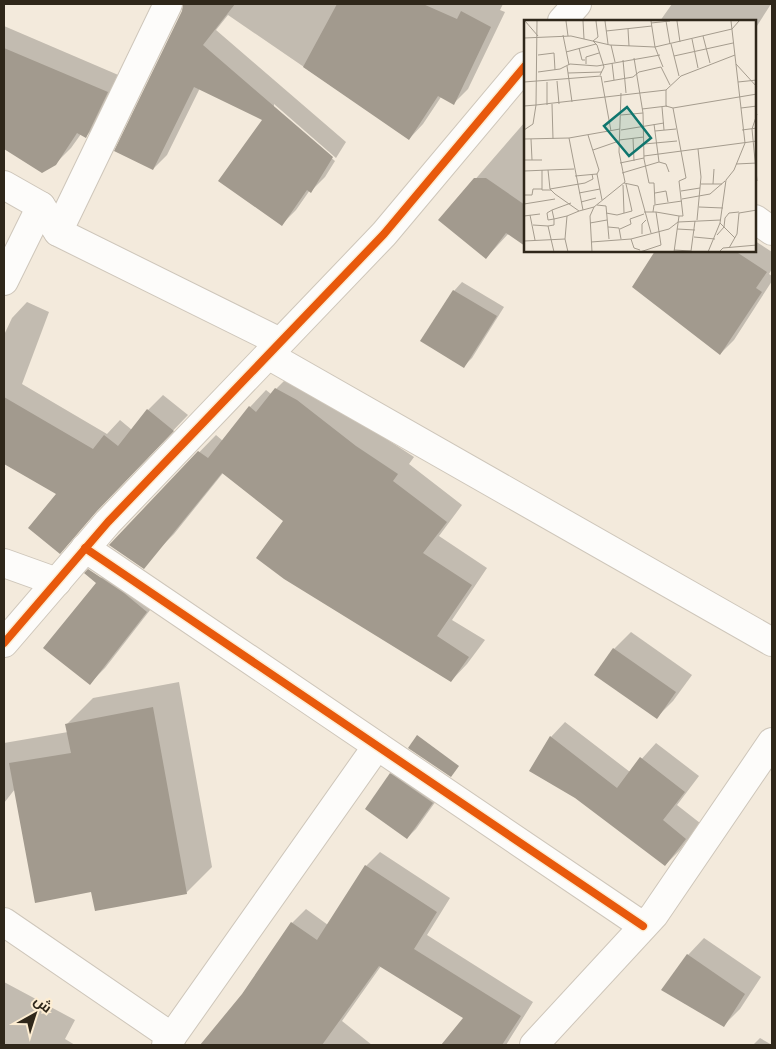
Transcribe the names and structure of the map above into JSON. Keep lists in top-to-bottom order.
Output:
{
  "north": "top right"
}
